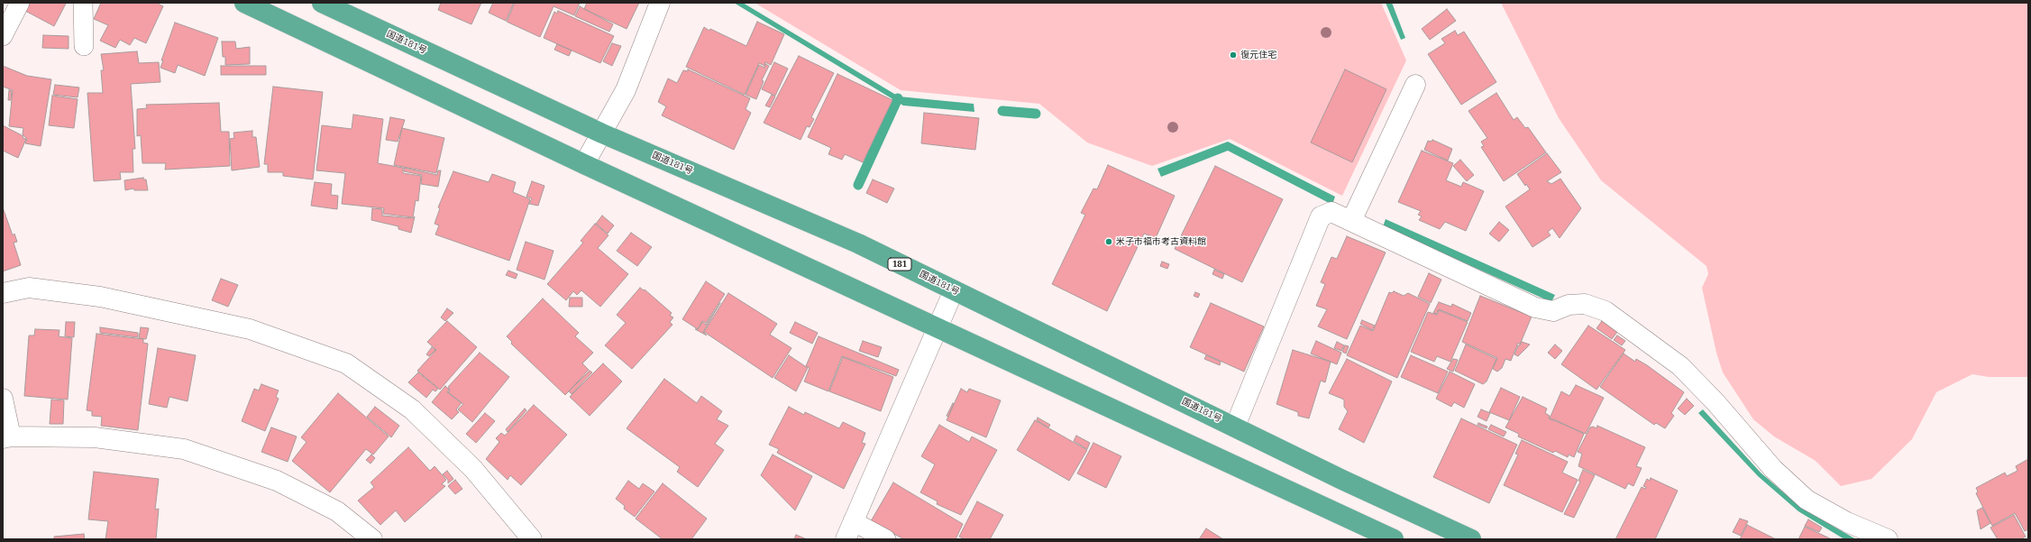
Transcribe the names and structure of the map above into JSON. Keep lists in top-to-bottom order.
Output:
{
  "streets": {
    "highway": ["国道181号", "181"]
  },
  "places": ["復元住宅", "米子市福市考古資料館"]
}
